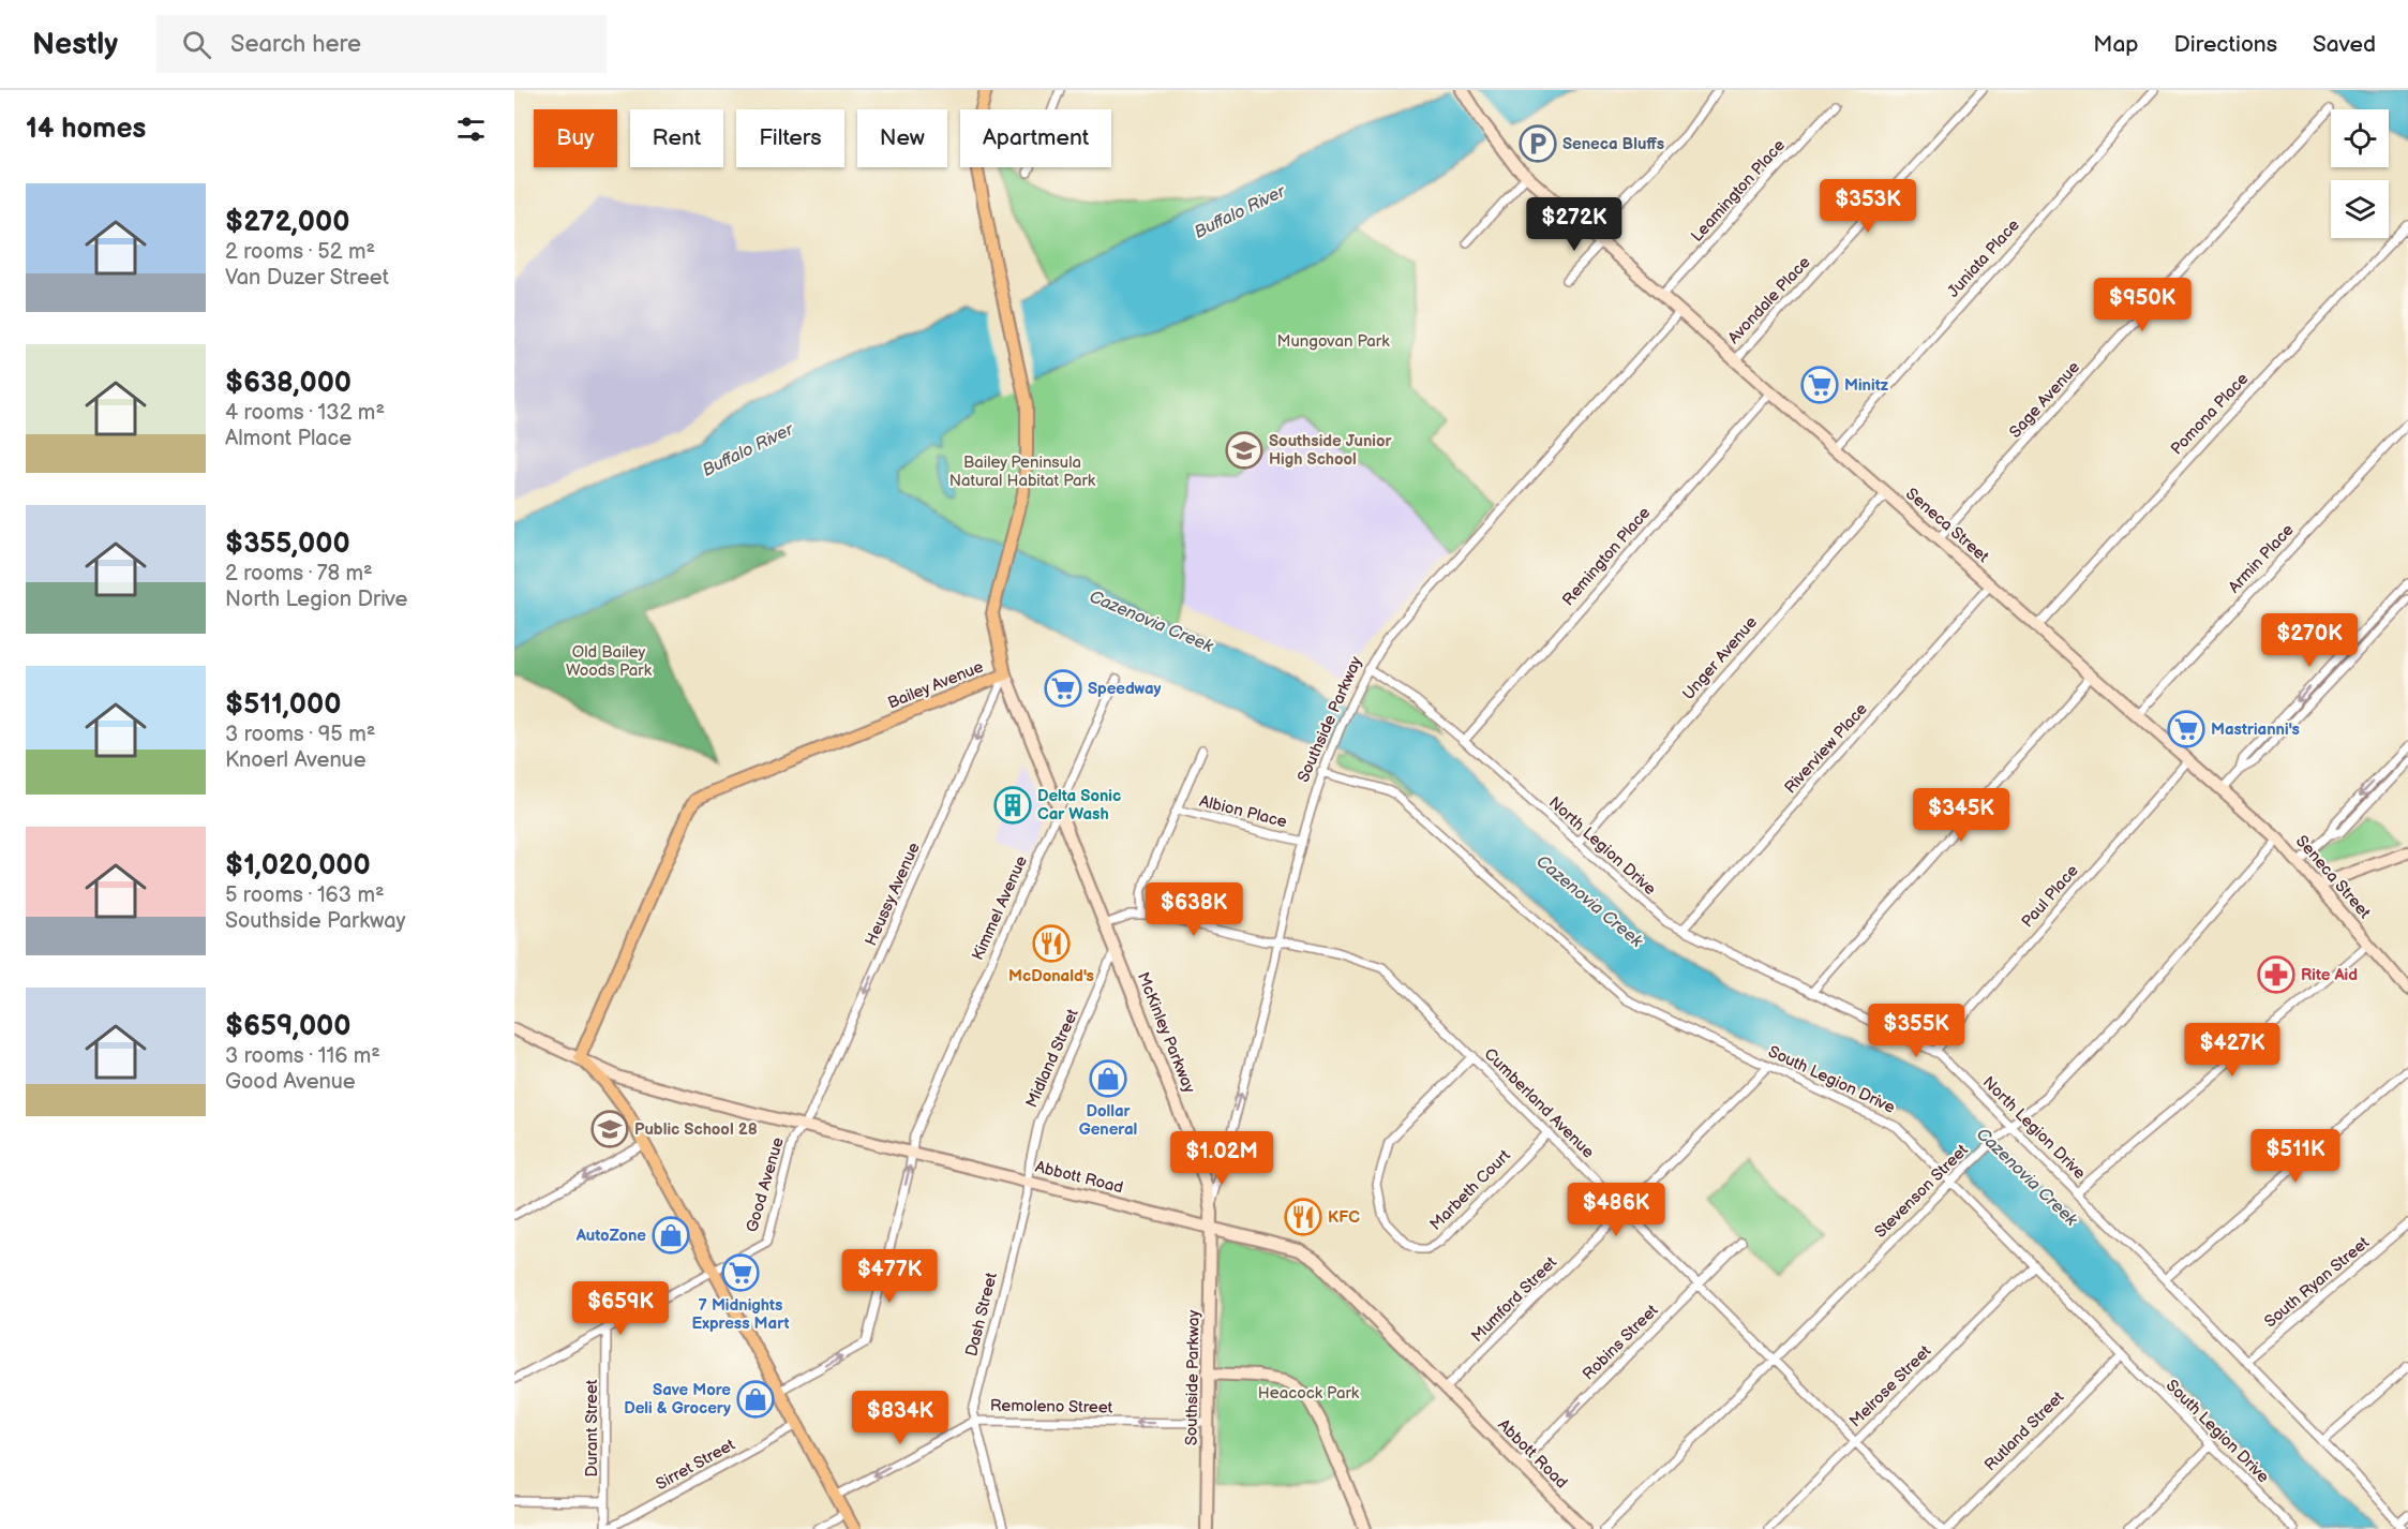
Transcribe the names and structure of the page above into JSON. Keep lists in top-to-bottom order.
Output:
{
  "streets": {
    "main road": ["Bailey Avenue"],
    "street": [
      "Leamington Place",
      "Juniata Place",
      "Avondale Place",
      "Sage Avenue",
      "Pomona Place",
      "Seneca Street",
      "Remington Place",
      "Armin Place",
      "Unger Avenue",
      "Southside Parkway",
      "Riverview Place",
      "Albion Place",
      "North Legion Drive",
      "Heussy Avenue",
      "Paul Place",
      "Kimmel Avenue",
      "McKinley Parkway",
      "Midland Street",
      "South Legion Drive",
      "Cumberland Avenue",
      "Abbott Road",
      "Good Avenue",
      "Marbeth Court",
      "Stevenson Street",
      "South Ryan Street",
      "Mumford Street",
      "Dash Street",
      "Robins Street",
      "Melrose Street",
      "Remoleno Street",
      "Durant Street",
      "Rutland Street",
      "Sirret Street"
    ]
  },
  "crossings": [
    ["Leamington Place", "Seneca Street"],
    ["Juniata Place", "Seneca Street"],
    ["Avondale Place", "Seneca Street"],
    ["Sage Avenue", "Seneca Street"],
    ["Pomona Place", "Seneca Street"],
    ["Seneca Street", "Remington Place"],
    ["Seneca Street", "Armin Place"],
    ["Seneca Street", "Unger Avenue"],
    ["Seneca Street", "Southside Parkway"],
    ["Seneca Street", "Riverview Place"],
    ["Seneca Street", "Paul Place"],
    ["Seneca Street", "Stevenson Street"],
    ["Remington Place", "North Legion Drive"],
    ["Unger Avenue", "North Legion Drive"],
    ["Bailey Avenue", "Heussy Avenue"],
    ["Bailey Avenue", "McKinley Parkway"],
    ["Bailey Avenue", "Abbott Road"],
    ["Southside Parkway", "Albion Place"],
    ["Southside Parkway", "North Legion Drive"],
    ["Southside Parkway", "McKinley Parkway"],
    ["Southside Parkway", "South Legion Drive"],
    ["Southside Parkway", "Cumberland Avenue"],
    ["Southside Parkway", "Abbott Road"],
    ["Southside Parkway", "Remoleno Street"],
    ["Riverview Place", "North Legion Drive"],
    ["North Legion Drive", "Paul Place"],
    ["North Legion Drive", "Stevenson Street"],
    ["North Legion Drive", "South Ryan Street"],
    ["Heussy Avenue", "McKinley Parkway"],
    ["Heussy Avenue", "Abbott Road"],
    ["Heussy Avenue", "Good Avenue"],
    ["Kimmel Avenue", "McKinley Parkway"],
    ["Kimmel Avenue", "Abbott Road"],
    ["McKinley Parkway", "Midland Street"],
    ["McKinley Parkway", "Abbott Road"],
    ["Midland Street", "Abbott Road"],
    ["Midland Street", "Dash Street"],
    ["South Legion Drive", "Stevenson Street"],
    ["South Legion Drive", "Mumford Street"],
    ["South Legion Drive", "Melrose Street"],
    ["South Legion Drive", "Rutland Street"],
    ["Cumberland Avenue", "Marbeth Court"],
    ["Cumberland Avenue", "Stevenson Street"],
    ["Cumberland Avenue", "Mumford Street"],
    ["Cumberland Avenue", "Robins Street"],
    ["Cumberland Avenue", "Melrose Street"],
    ["Abbott Road", "Good Avenue"],
    ["Abbott Road", "Mumford Street"],
    ["Abbott Road", "Dash Street"],
    ["Abbott Road", "Robins Street"],
    ["Good Avenue", "Durant Street"],
    ["Dash Street", "Remoleno Street"],
    ["Durant Street", "Sirret Street"]
  ],
  "one_way": ["Heussy Avenue", "Robins Street", "Remoleno Street"],
  "water": ["Buffalo River", "Cazenovia Creek"],
  "parks": [
    "Mungovan Park",
    "Bailey Peninsula Natural Habitat Park",
    "Old Bailey Woods Park",
    "Heacock Park"
  ],
  "places": {
    "parking": ["Seneca Bluffs"],
    "supermarket": [
      "Minitz",
      "Speedway",
      "Mastrianni's",
      "7 Midnights Express Mart"
    ],
    "school or university": ["Southside Junior High School", "Public School 28"],
    "building": ["Delta Sonic Car Wash"],
    "restaurant": ["McDonald's", "KFC"],
    "pharmacy": ["Rite Aid"],
    "shop": ["Dollar General", "AutoZone", "Save More Deli & Grocery"]
  },
  "page": {
    "header": "Nestly",
    "search": "Search here",
    "nav": ["Map", "Directions", "Saved"],
    "heading": "14 homes",
    "chip": [
      "Buy",
      "Rent",
      "Filters",
      "New",
      "Apartment"
    ],
    "list": [
      {
        "name": "$272,000",
        "note": "2 rooms · 52 m² · Van Duzer Street"
      },
      {
        "name": "$638,000",
        "note": "4 rooms · 132 m² · Almont Place"
      },
      {
        "name": "$355,000",
        "note": "2 rooms · 78 m² · North Legion Drive"
      },
      {
        "name": "$511,000",
        "note": "3 rooms · 95 m² · Knoerl Avenue"
      },
      {
        "name": "$1,020,000",
        "note": "5 rooms · 163 m² · Southside Parkway"
      },
      {
        "name": "$659,000",
        "note": "3 rooms · 116 m² · Good Avenue"
      }
    ],
    "price": [
      "$353K",
      "$272K",
      "$950K",
      "$270K",
      "$345K",
      "$638K",
      "$355K",
      "$427K",
      "$511K",
      "$1.02M",
      "$486K",
      "$477K",
      "$659K",
      "$834K"
    ]
  }
}
